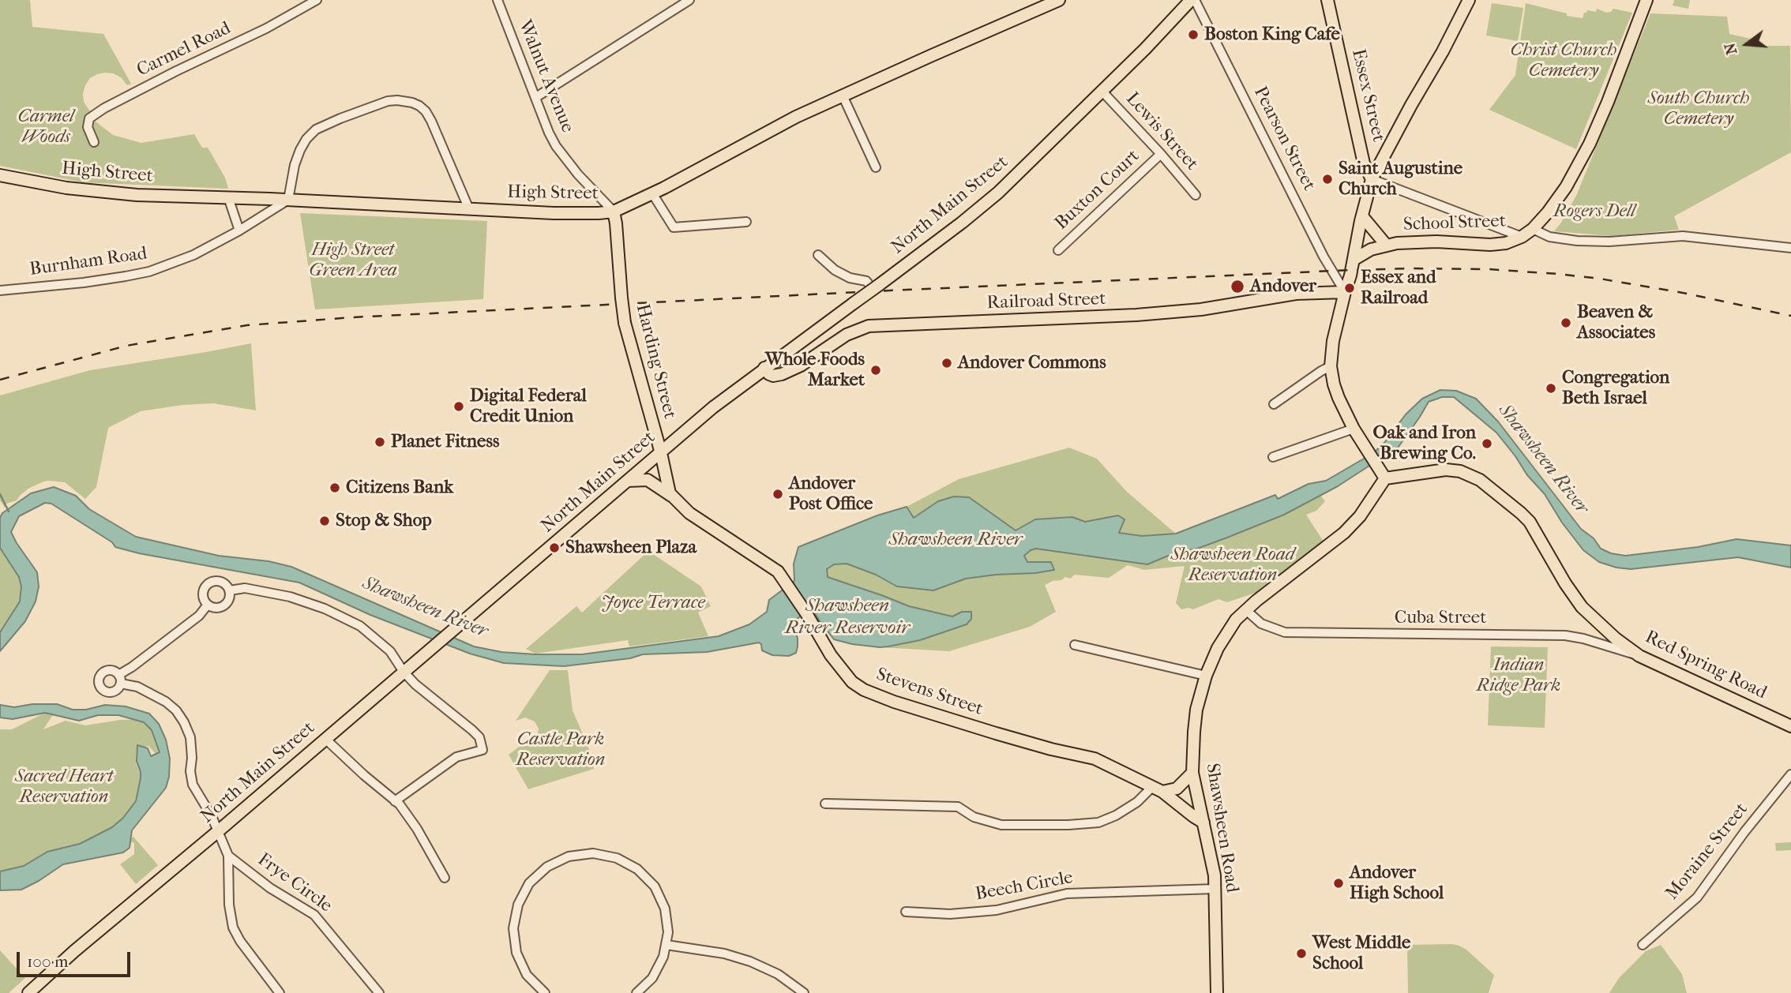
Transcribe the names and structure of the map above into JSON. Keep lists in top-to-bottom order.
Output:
{
  "streets": {
    "main road": [
      "Essex Street",
      "High Street",
      "North Main Street",
      "School Street",
      "Railroad Street",
      "Harding Street",
      "Red Spring Road",
      "Stevens Street",
      "Shawsheen Road"
    ],
    "street": [
      "Carmel Road",
      "Walnut Avenue",
      "Lewis Street",
      "Pearson Street",
      "Buxton Court",
      "Burnham Road",
      "Cuba Street",
      "Moraine Street",
      "Frye Circle",
      "Beech Circle"
    ]
  },
  "crossings": [
    ["Walnut Avenue", "High Street"],
    ["Walnut Avenue", "Harding Street"],
    ["Lewis Street", "Buxton Court"],
    ["Lewis Street", "North Main Street"],
    ["Pearson Street", "North Main Street"],
    ["Pearson Street", "Railroad Street"],
    ["High Street", "Burnham Road"],
    ["High Street", "Harding Street"],
    ["North Main Street", "Railroad Street"],
    ["North Main Street", "Harding Street"],
    ["North Main Street", "Stevens Street"],
    ["North Main Street", "Frye Circle"],
    ["Cuba Street", "Red Spring Road"],
    ["Cuba Street", "Shawsheen Road"],
    ["Red Spring Road", "Shawsheen Road"],
    ["Stevens Street", "Shawsheen Road"],
    ["Shawsheen Road", "Beech Circle"]
  ],
  "water": ["Shawsheen River", "Shawsheen River Reservoir"],
  "parks": [
    "Christ Church Cemetery",
    "South Church Cemetery",
    "Carmel Woods",
    "Rogers Dell",
    "High Street Green Area",
    "Shawsheen Road Reservation",
    "Joyce Terrace",
    "Indian Ridge Park",
    "Castle Park Reservation",
    "Sacred Heart Reservation"
  ],
  "places": [
    "Boston King Cafe",
    "Saint Augustine Church",
    "Andover",
    "Essex and Railroad",
    "Beaven & Associates",
    "Andover Commons",
    "Whole Foods Market",
    "Congregation Beth Israel",
    "Digital Federal Credit Union",
    "Planet Fitness",
    "Oak and Iron Brewing Co.",
    "Citizens Bank",
    "Andover Post Office",
    "Stop & Shop",
    "Shawsheen Plaza",
    "Andover High School",
    "West Middle School"
  ],
  "scale_bar": "100 m",
  "north": "left"
}
